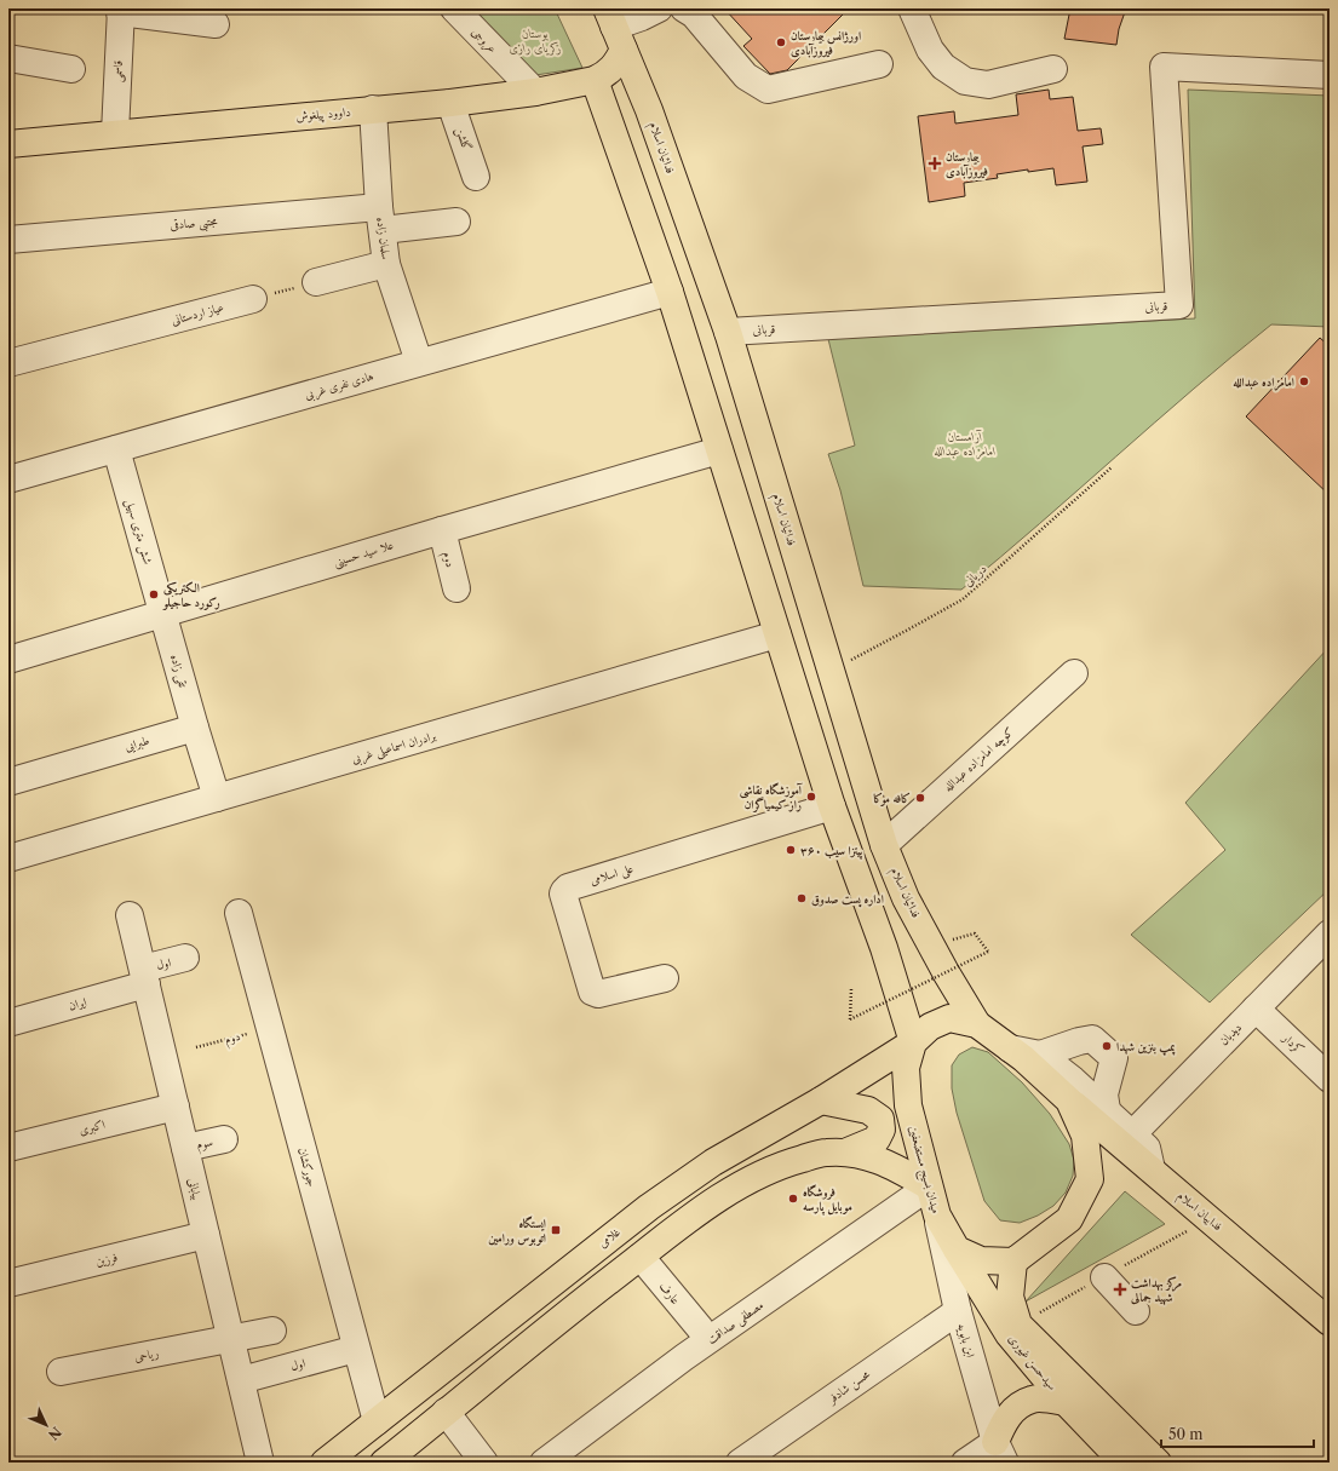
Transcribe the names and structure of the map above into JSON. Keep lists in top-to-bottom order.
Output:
{
  "streets": {
    "main road": [
      "داوود پیلغوش",
      "فدائیان اسلام",
      "میدان بسیج مستضعفین",
      "فداییان اسلام",
      "غلامی",
      "سیدحسن غیوری"
    ],
    "street": [
      "عروجی",
      "قاسمی",
      "گلشن",
      "مجتبی صادقی",
      "سلمان زاده",
      "قربانی",
      "عیاز اردستانی",
      "هادی نفری غربی",
      "شش متری سهیل",
      "علا سید حسینی",
      "دوم",
      "تقی زاده",
      "طبرایی",
      "برادران اسماعیلی غربی",
      "کوچه امامزاده عبدالله",
      "علی اسلامی",
      "اول",
      "ایران",
      "دیدبان",
      "کردار",
      "اکبری",
      "سوم",
      "جورکشان",
      "بیابانی",
      "فرزین",
      "عارف",
      "مصطفی صداقت",
      "ابن بابویه",
      "ریاحی",
      "محسن شادفر"
    ],
    "path": ["دریانی"]
  },
  "crossings": [
    ["عروجی", "داوود پیلغوش"],
    ["قاسمی", "داوود پیلغوش"],
    ["داوود پیلغوش", "گلشن"],
    ["داوود پیلغوش", "فدائیان اسلام"],
    ["داوود پیلغوش", "سلمان زاده"],
    ["فدائیان اسلام", "قربانی"],
    ["فدائیان اسلام", "دریانی"],
    ["فدائیان اسلام", "کوچه امامزاده عبدالله"],
    ["مجتبی صادقی", "سلمان زاده"],
    ["سلمان زاده", "هادی نفری غربی"],
    ["هادی نفری غربی", "شش متری سهیل"],
    ["شش متری سهیل", "علا سید حسینی"],
    ["شش متری سهیل", "تقی زاده"],
    ["علا سید حسینی", "دوم"],
    ["علا سید حسینی", "تقی زاده"],
    ["دوم", "جورکشان"],
    ["تقی زاده", "طبرایی"],
    ["اول", "ایران"],
    ["اول", "جورکشان"],
    ["اول", "بیابانی"],
    ["ایران", "بیابانی"],
    ["دیدبان", "کردار"],
    ["اکبری", "بیابانی"],
    ["سوم", "بیابانی"],
    ["جورکشان", "غلامی"],
    ["میدان بسیج مستضعفین", "غلامی"],
    ["میدان بسیج مستضعفین", "مصطفی صداقت"],
    ["میدان بسیج مستضعفین", "ابن بابویه"],
    ["میدان بسیج مستضعفین", "سیدحسن غیوری"],
    ["بیابانی", "فرزین"],
    ["بیابانی", "ریاحی"],
    ["ابن بابویه", "محسن شادفر"]
  ],
  "parks": ["بوستان زکریای رازی", "آرامستان امامزاده عبدالله"],
  "places": {
    "other": [
      "اورژانس بیمارستان فیروزآبادی",
      "امامزاده عبدالله",
      "الکتریکی رکورد حاجیلو",
      "آموزشگاه نقاشی راز کیمیاگران",
      "کافه موکا",
      "پیتزا سیب ۳۶۰",
      "اداره پست صدوق",
      "پمپ بنزین شهدا",
      "فروشگاه موبایل پارسه"
    ],
    "health": ["بیمارستان فیروزآبادی", "مرکز بهداشت شهید جمالی"],
    "transit": ["ایستگاه اتوبوس ورامین"]
  },
  "scale_bar": "50 m",
  "north": "bottom right"
}
